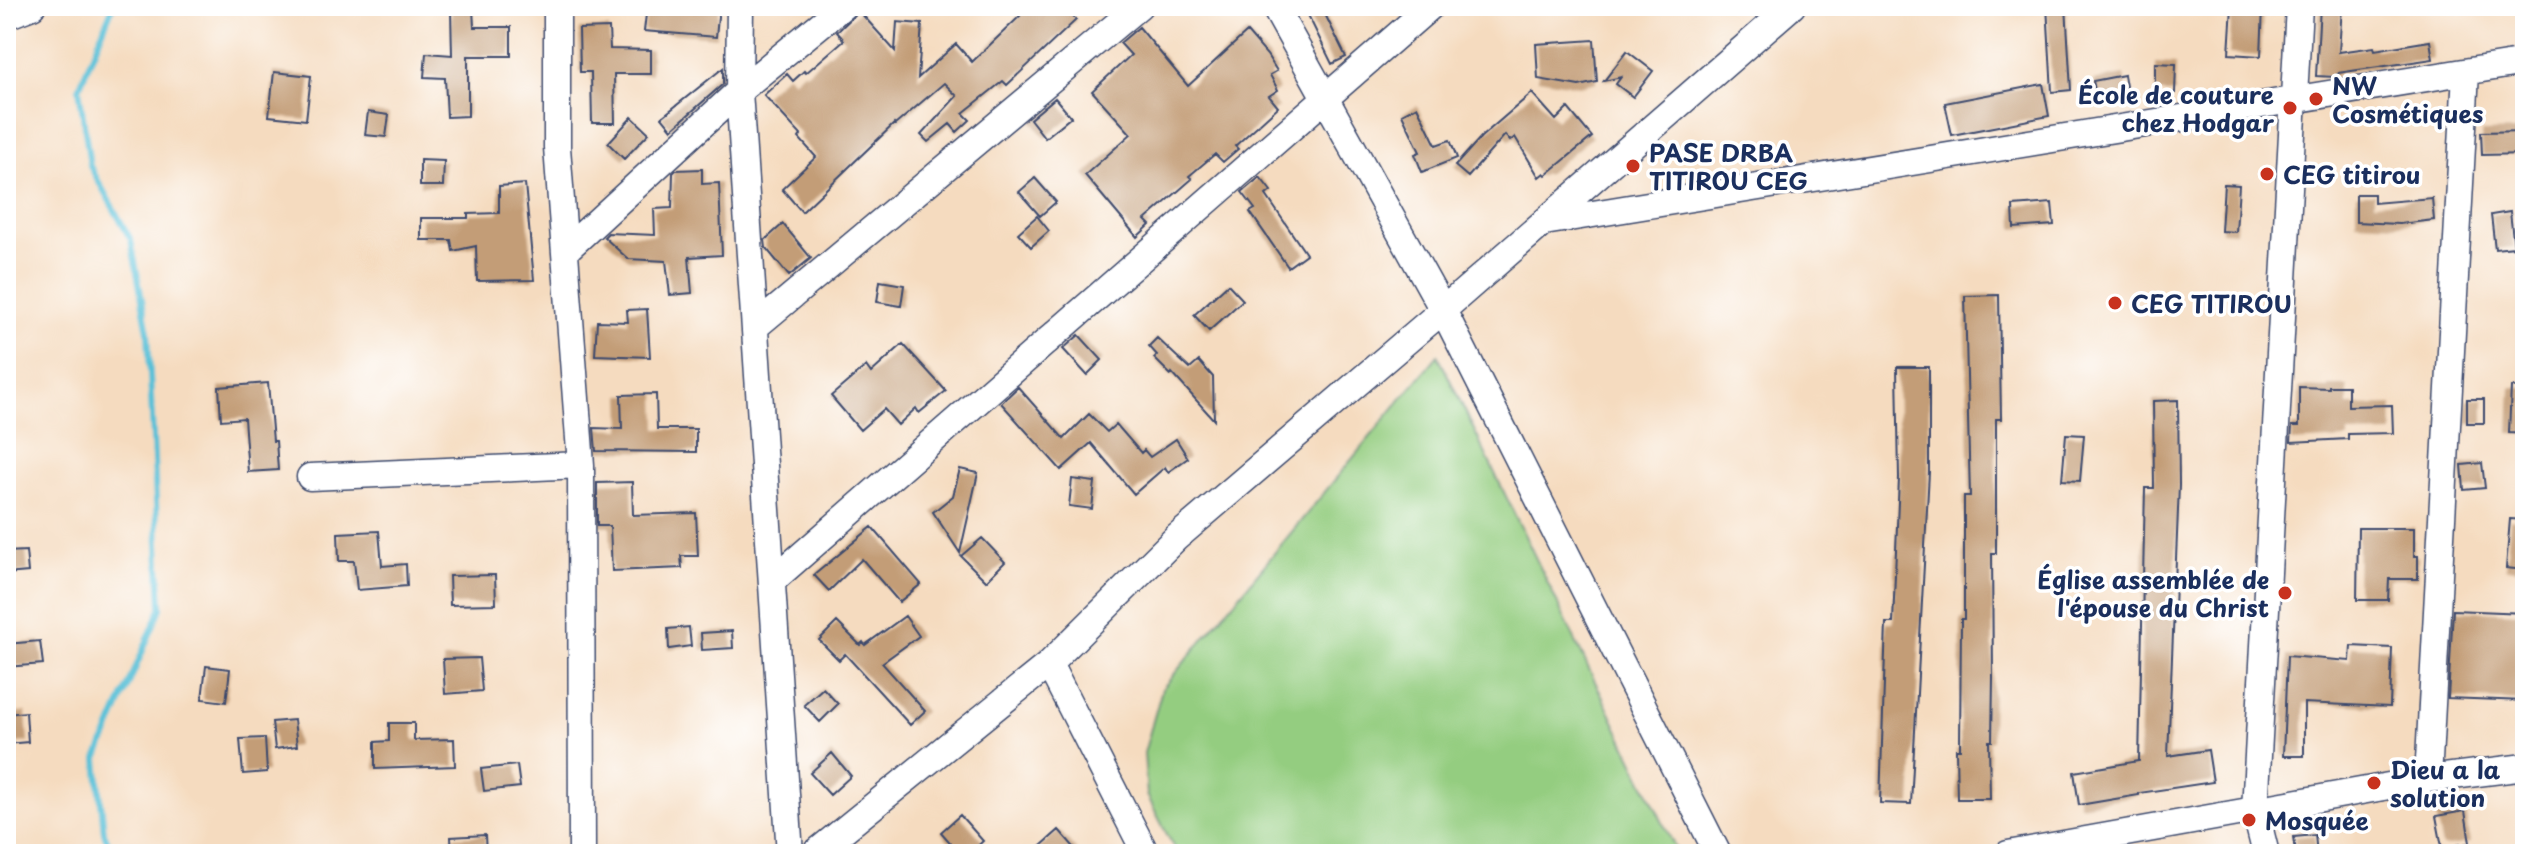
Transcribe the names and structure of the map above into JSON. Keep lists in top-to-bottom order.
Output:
{
  "places": [
    "NW Cosmétiques",
    "École de couture chez Hodgar",
    "PASE DRBA TITIROU CEG",
    "CEG titirou",
    "CEG TITIROU",
    "Église assemblée de l'épouse du Christ",
    "Dieu a la solution",
    "Mosquée"
  ]
}
